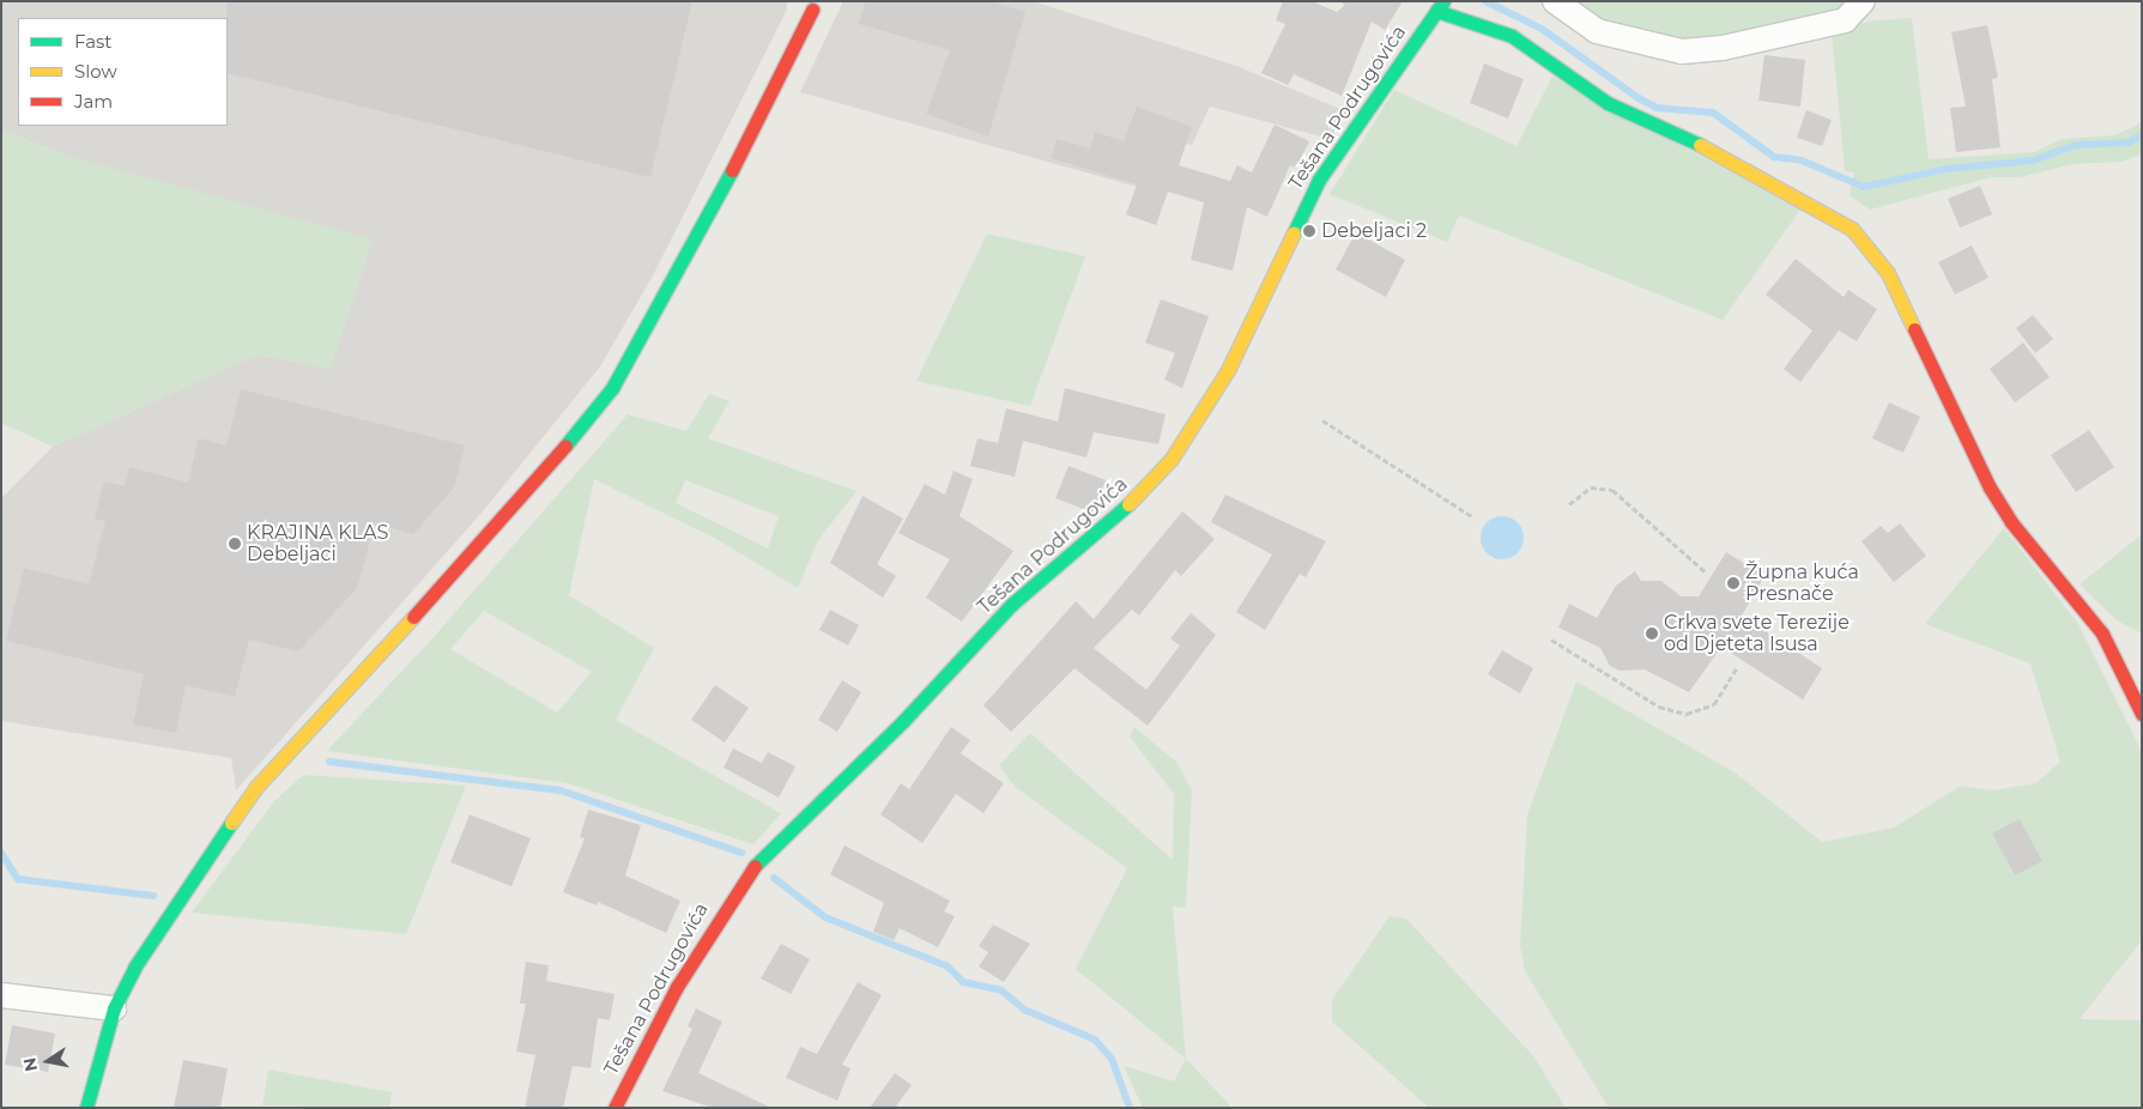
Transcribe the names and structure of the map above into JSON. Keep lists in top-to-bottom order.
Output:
{
  "streets": {
    "street": ["Tešana Podrugovića"]
  },
  "places": [
    "Debeljaci 2",
    "KRAJINA KLAS Debeljaci",
    "Župna kuća Presnače",
    "Crkva svete Terezije od Djeteta Isusa"
  ],
  "legend": ["Fast", "Slow", "Jam"],
  "north": "left"
}
